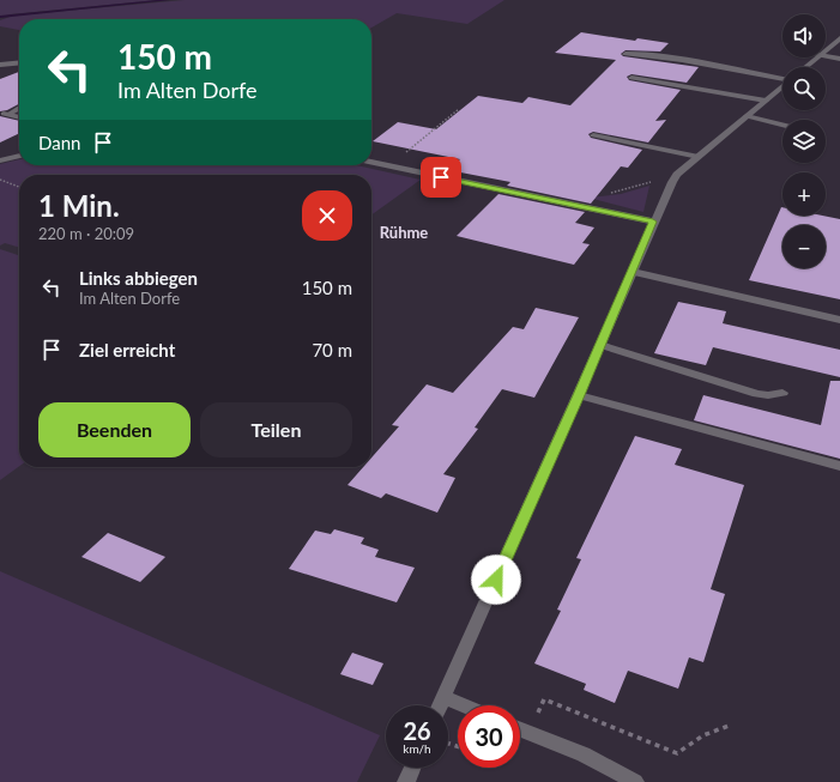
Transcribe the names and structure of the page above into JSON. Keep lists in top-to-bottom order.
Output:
{
  "districts": ["Rühme"],
  "page": {
    "map_buttons": ["+", "−"],
    "turn": ["150 m", "Im Alten Dorfe"],
    "then": "Dann",
    "heading": ["1 Min.", "220 m · 20:09"],
    "list": [
      {
        "name": "Links abbiegen",
        "note": "Im Alten Dorfe",
        "value": "150 m"
      },
      {
        "name": "Ziel erreicht",
        "value": "70 m"
      }
    ],
    "buttons": ["Beenden", "Teilen"],
    "speed": "26 km/h",
    "limit": "30"
  }
}
